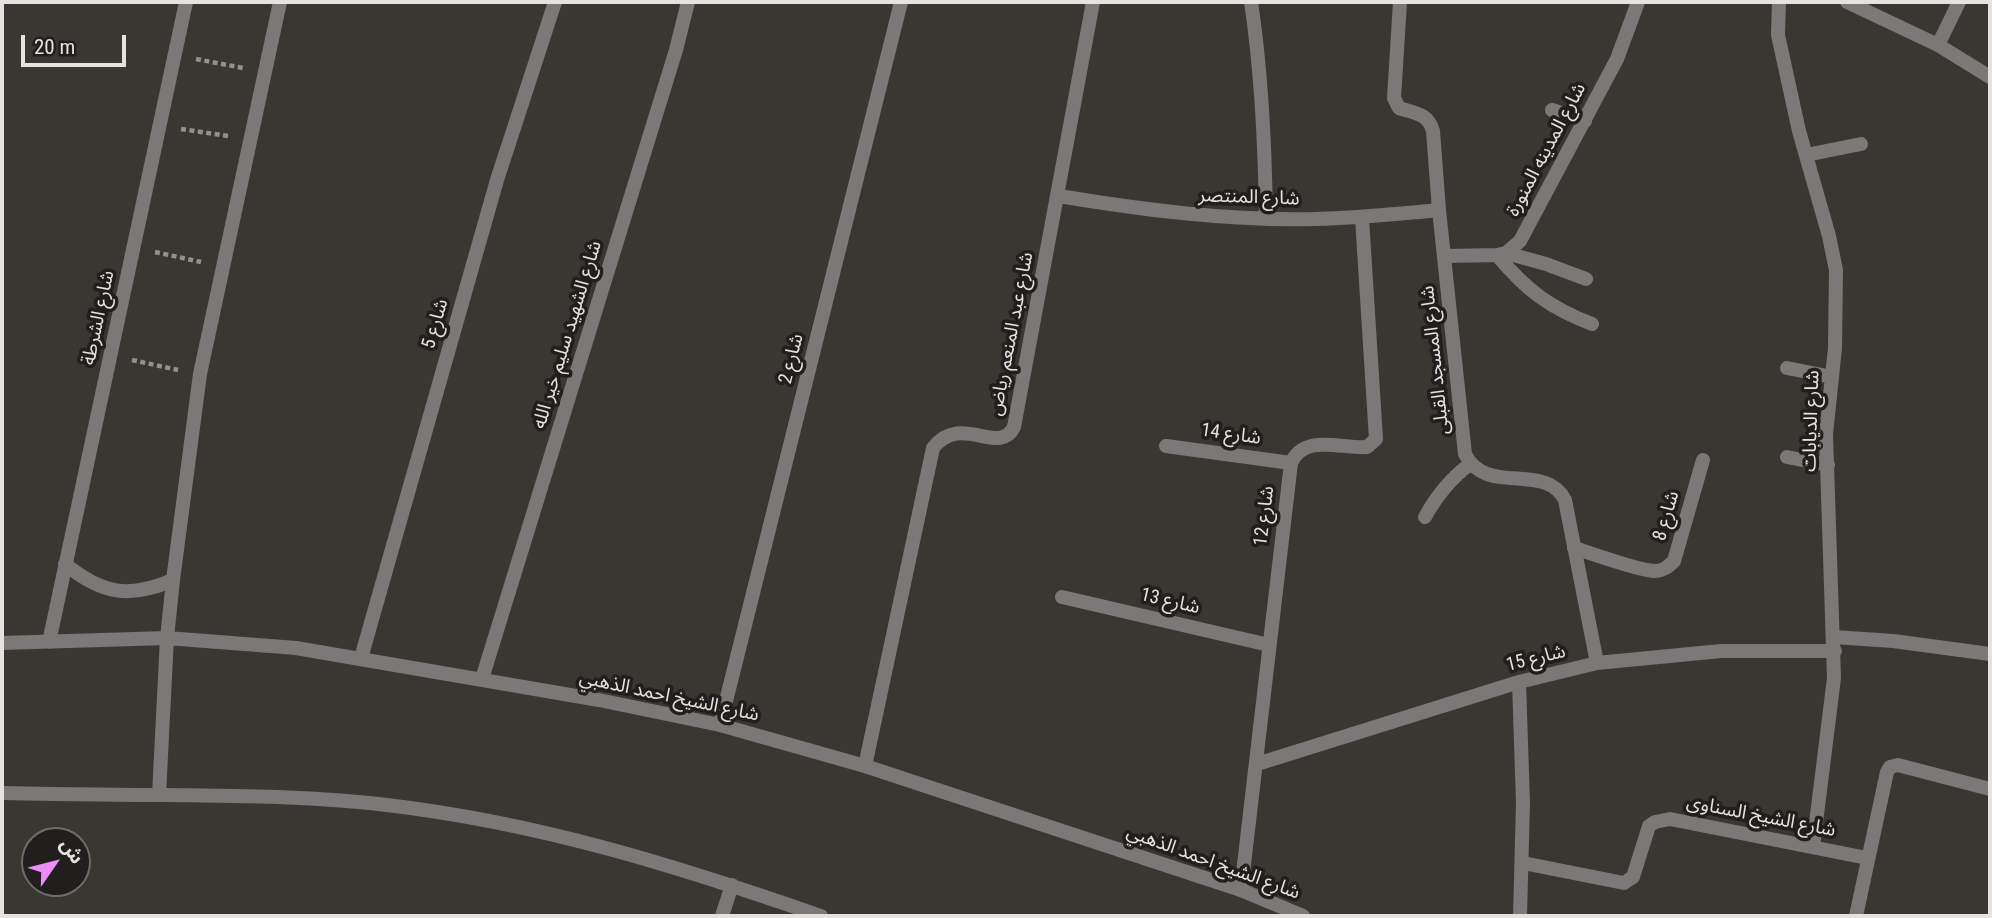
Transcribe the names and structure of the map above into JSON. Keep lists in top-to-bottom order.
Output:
{
  "streets": {
    "street": [
      "شارع المدينه المنورة",
      "شارع المنتصر",
      "شارع الشرطة",
      "شارع 5",
      "شارع عبد المنعم رياض",
      "شارع الشهيد سليم خير الله",
      "شارع 2",
      "شارع المسجد القبلى",
      "شارع الديابات",
      "شارع 14",
      "شارع 12",
      "شارع 8",
      "شارع 13",
      "شارع 15",
      "شارع الشيخ احمد الذهبي",
      "شارع الشيخ السناوى"
    ]
  },
  "crossings": [
    ["شارع المنتصر", "شارع عبد المنعم رياض"],
    ["شارع المنتصر", "شارع المسجد القبلى"],
    ["شارع المنتصر", "شارع 12"],
    ["شارع الشرطة", "شارع الشيخ احمد الذهبي"],
    ["شارع 5", "شارع الشيخ احمد الذهبي"],
    ["شارع عبد المنعم رياض", "شارع الشيخ احمد الذهبي"],
    ["شارع الشهيد سليم خير الله", "شارع الشيخ احمد الذهبي"],
    ["شارع 2", "شارع الشيخ احمد الذهبي"],
    ["شارع الديابات", "شارع 15"],
    ["شارع الديابات", "شارع الشيخ السناوى"],
    ["شارع 14", "شارع 12"],
    ["شارع 12", "شارع 13"],
    ["شارع 12", "شارع 15"],
    ["شارع 12", "شارع الشيخ احمد الذهبي"]
  ],
  "scale_bar": "20 m",
  "north": "top right"
}
